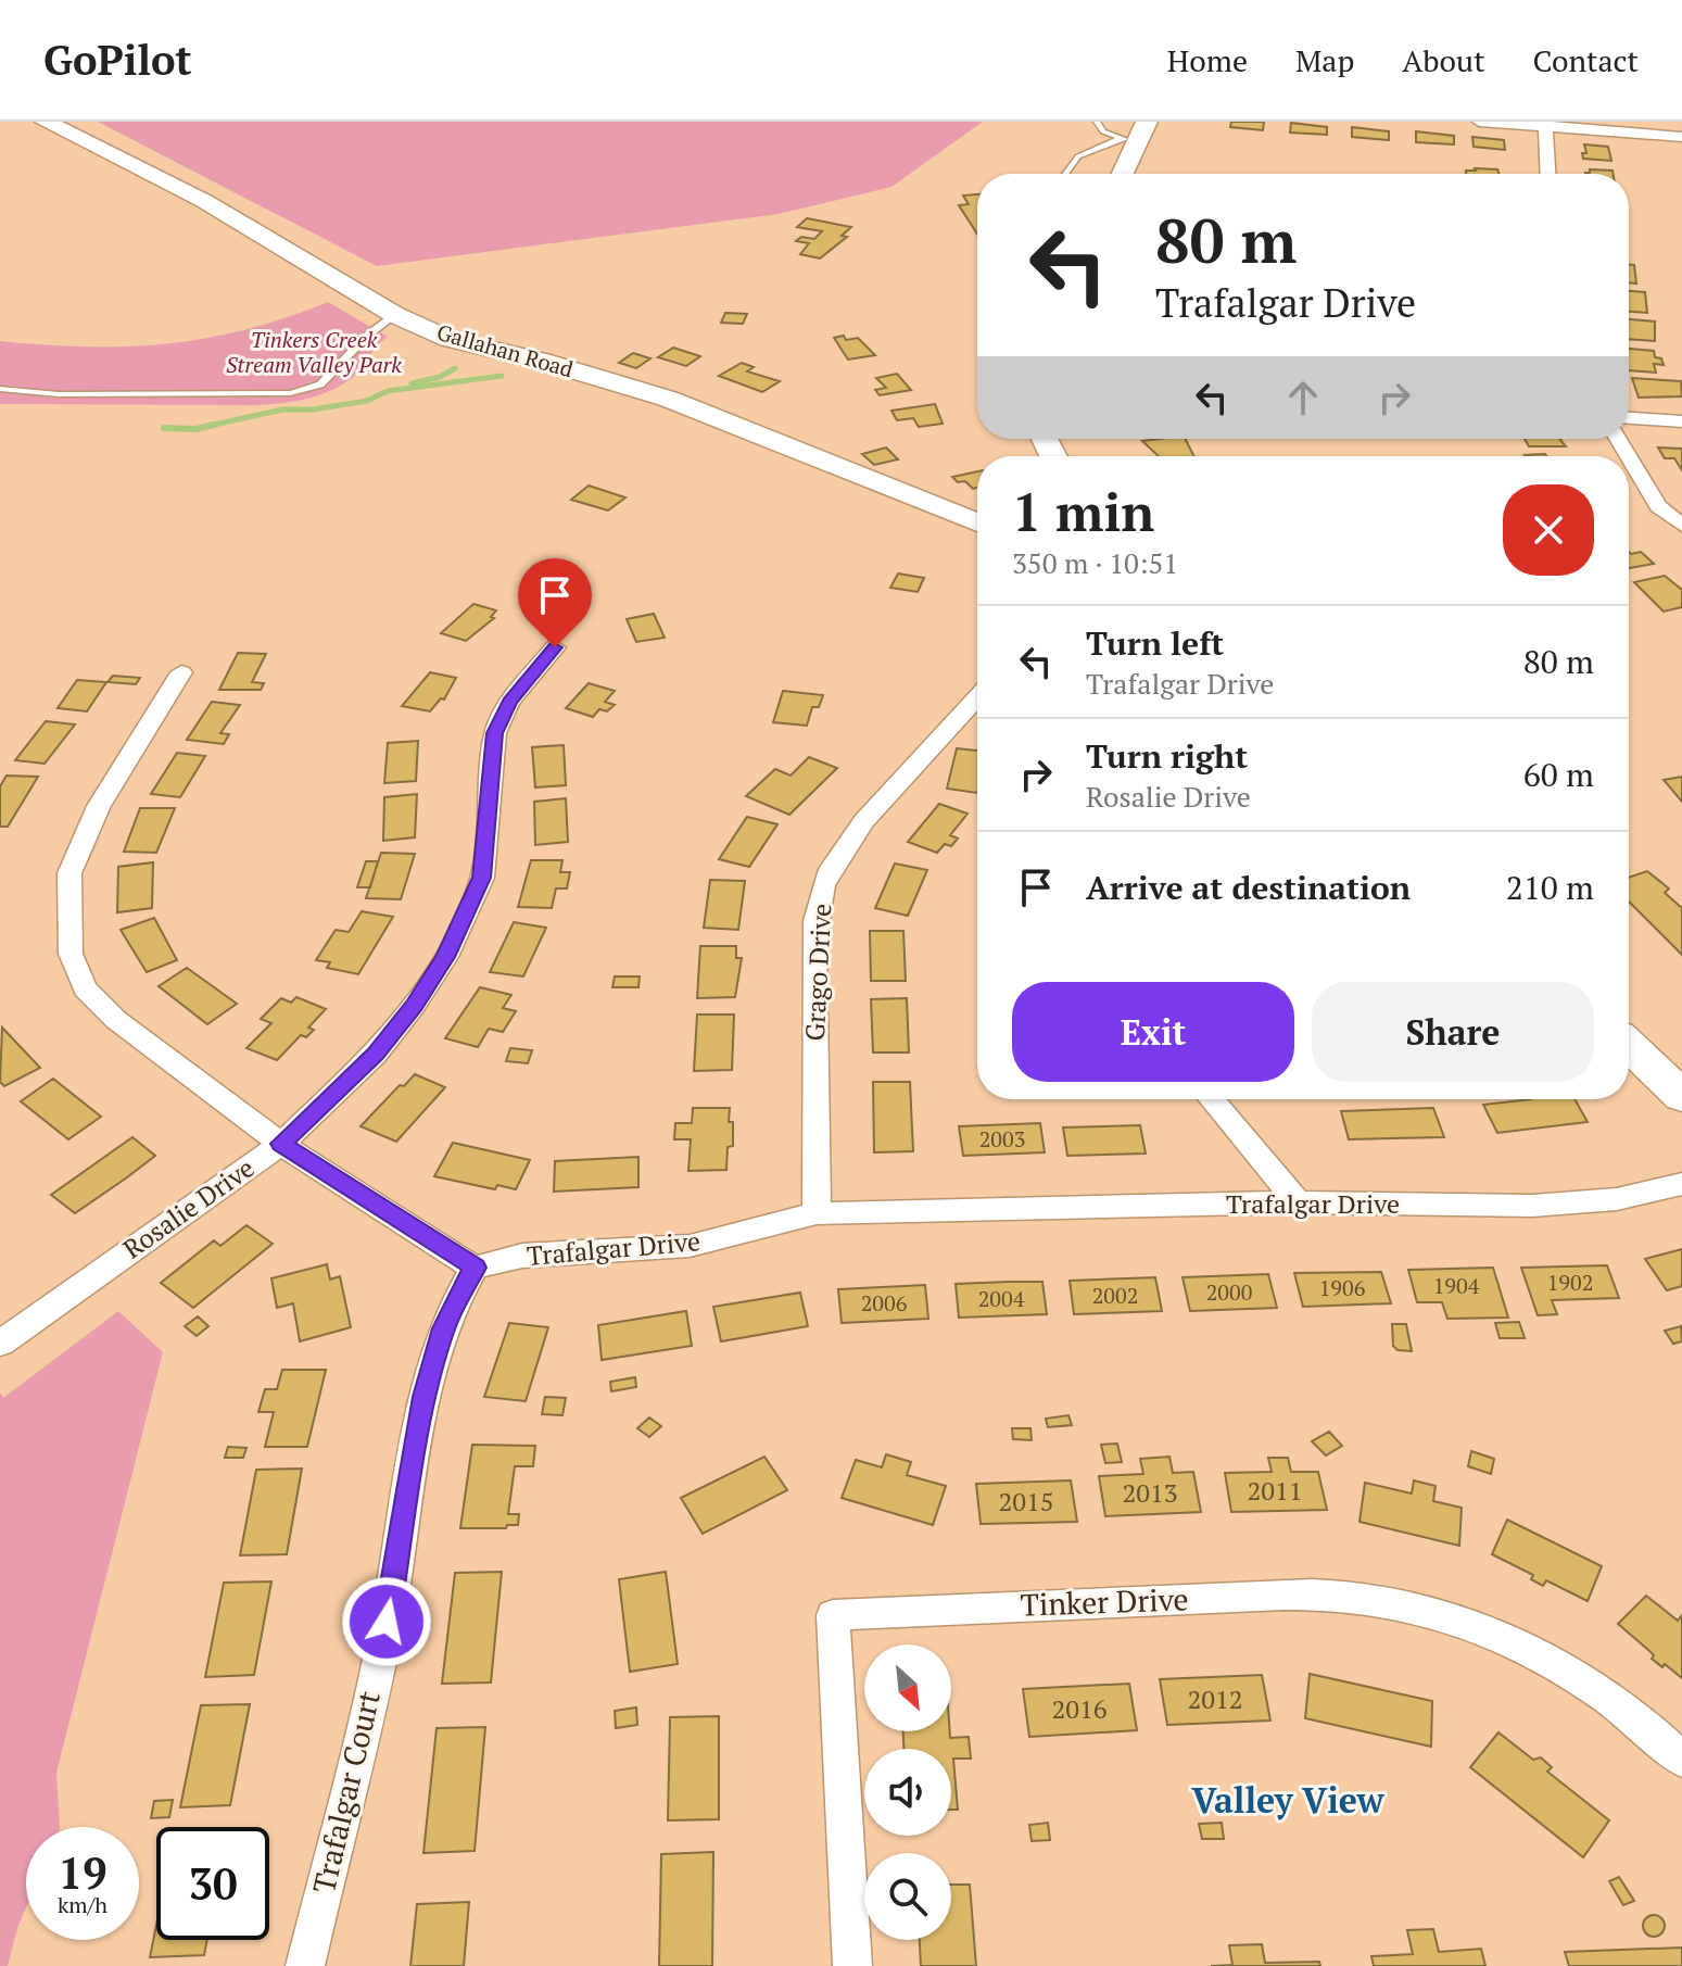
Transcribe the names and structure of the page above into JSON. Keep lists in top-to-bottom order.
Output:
{
  "streets": {
    "street": [
      "Gallahan Road",
      "Grago Drive",
      "Trafalgar Drive",
      "Rosalie Drive",
      "Tinker Drive",
      "Trafalgar Court"
    ]
  },
  "crossings": [
    ["Grago Drive", "Trafalgar Drive"],
    ["Trafalgar Drive", "Trafalgar Court"]
  ],
  "districts": ["Valley View"],
  "parks": ["Tinkers Creek Stream Valley Park"],
  "house_numbers": [
    "2003",
    "1902",
    "1904",
    "1906",
    "2000",
    "2002",
    "2004",
    "2006",
    "2011",
    "2013",
    "2015",
    "2012",
    "2016"
  ],
  "north": "bottom right",
  "page": {
    "header": "GoPilot",
    "nav": [
      "Home",
      "Map",
      "About",
      "Contact"
    ],
    "turn": ["80 m", "Trafalgar Drive"],
    "heading": ["1 min", "350 m · 10:51"],
    "list": [
      {
        "name": "Turn left",
        "note": "Trafalgar Drive",
        "value": "80 m"
      },
      {
        "name": "Turn right",
        "note": "Rosalie Drive",
        "value": "60 m"
      },
      {
        "name": "Arrive at destination",
        "value": "210 m"
      }
    ],
    "buttons": ["Exit", "Share"],
    "speed": "19 km/h",
    "limit": "30"
  }
}
